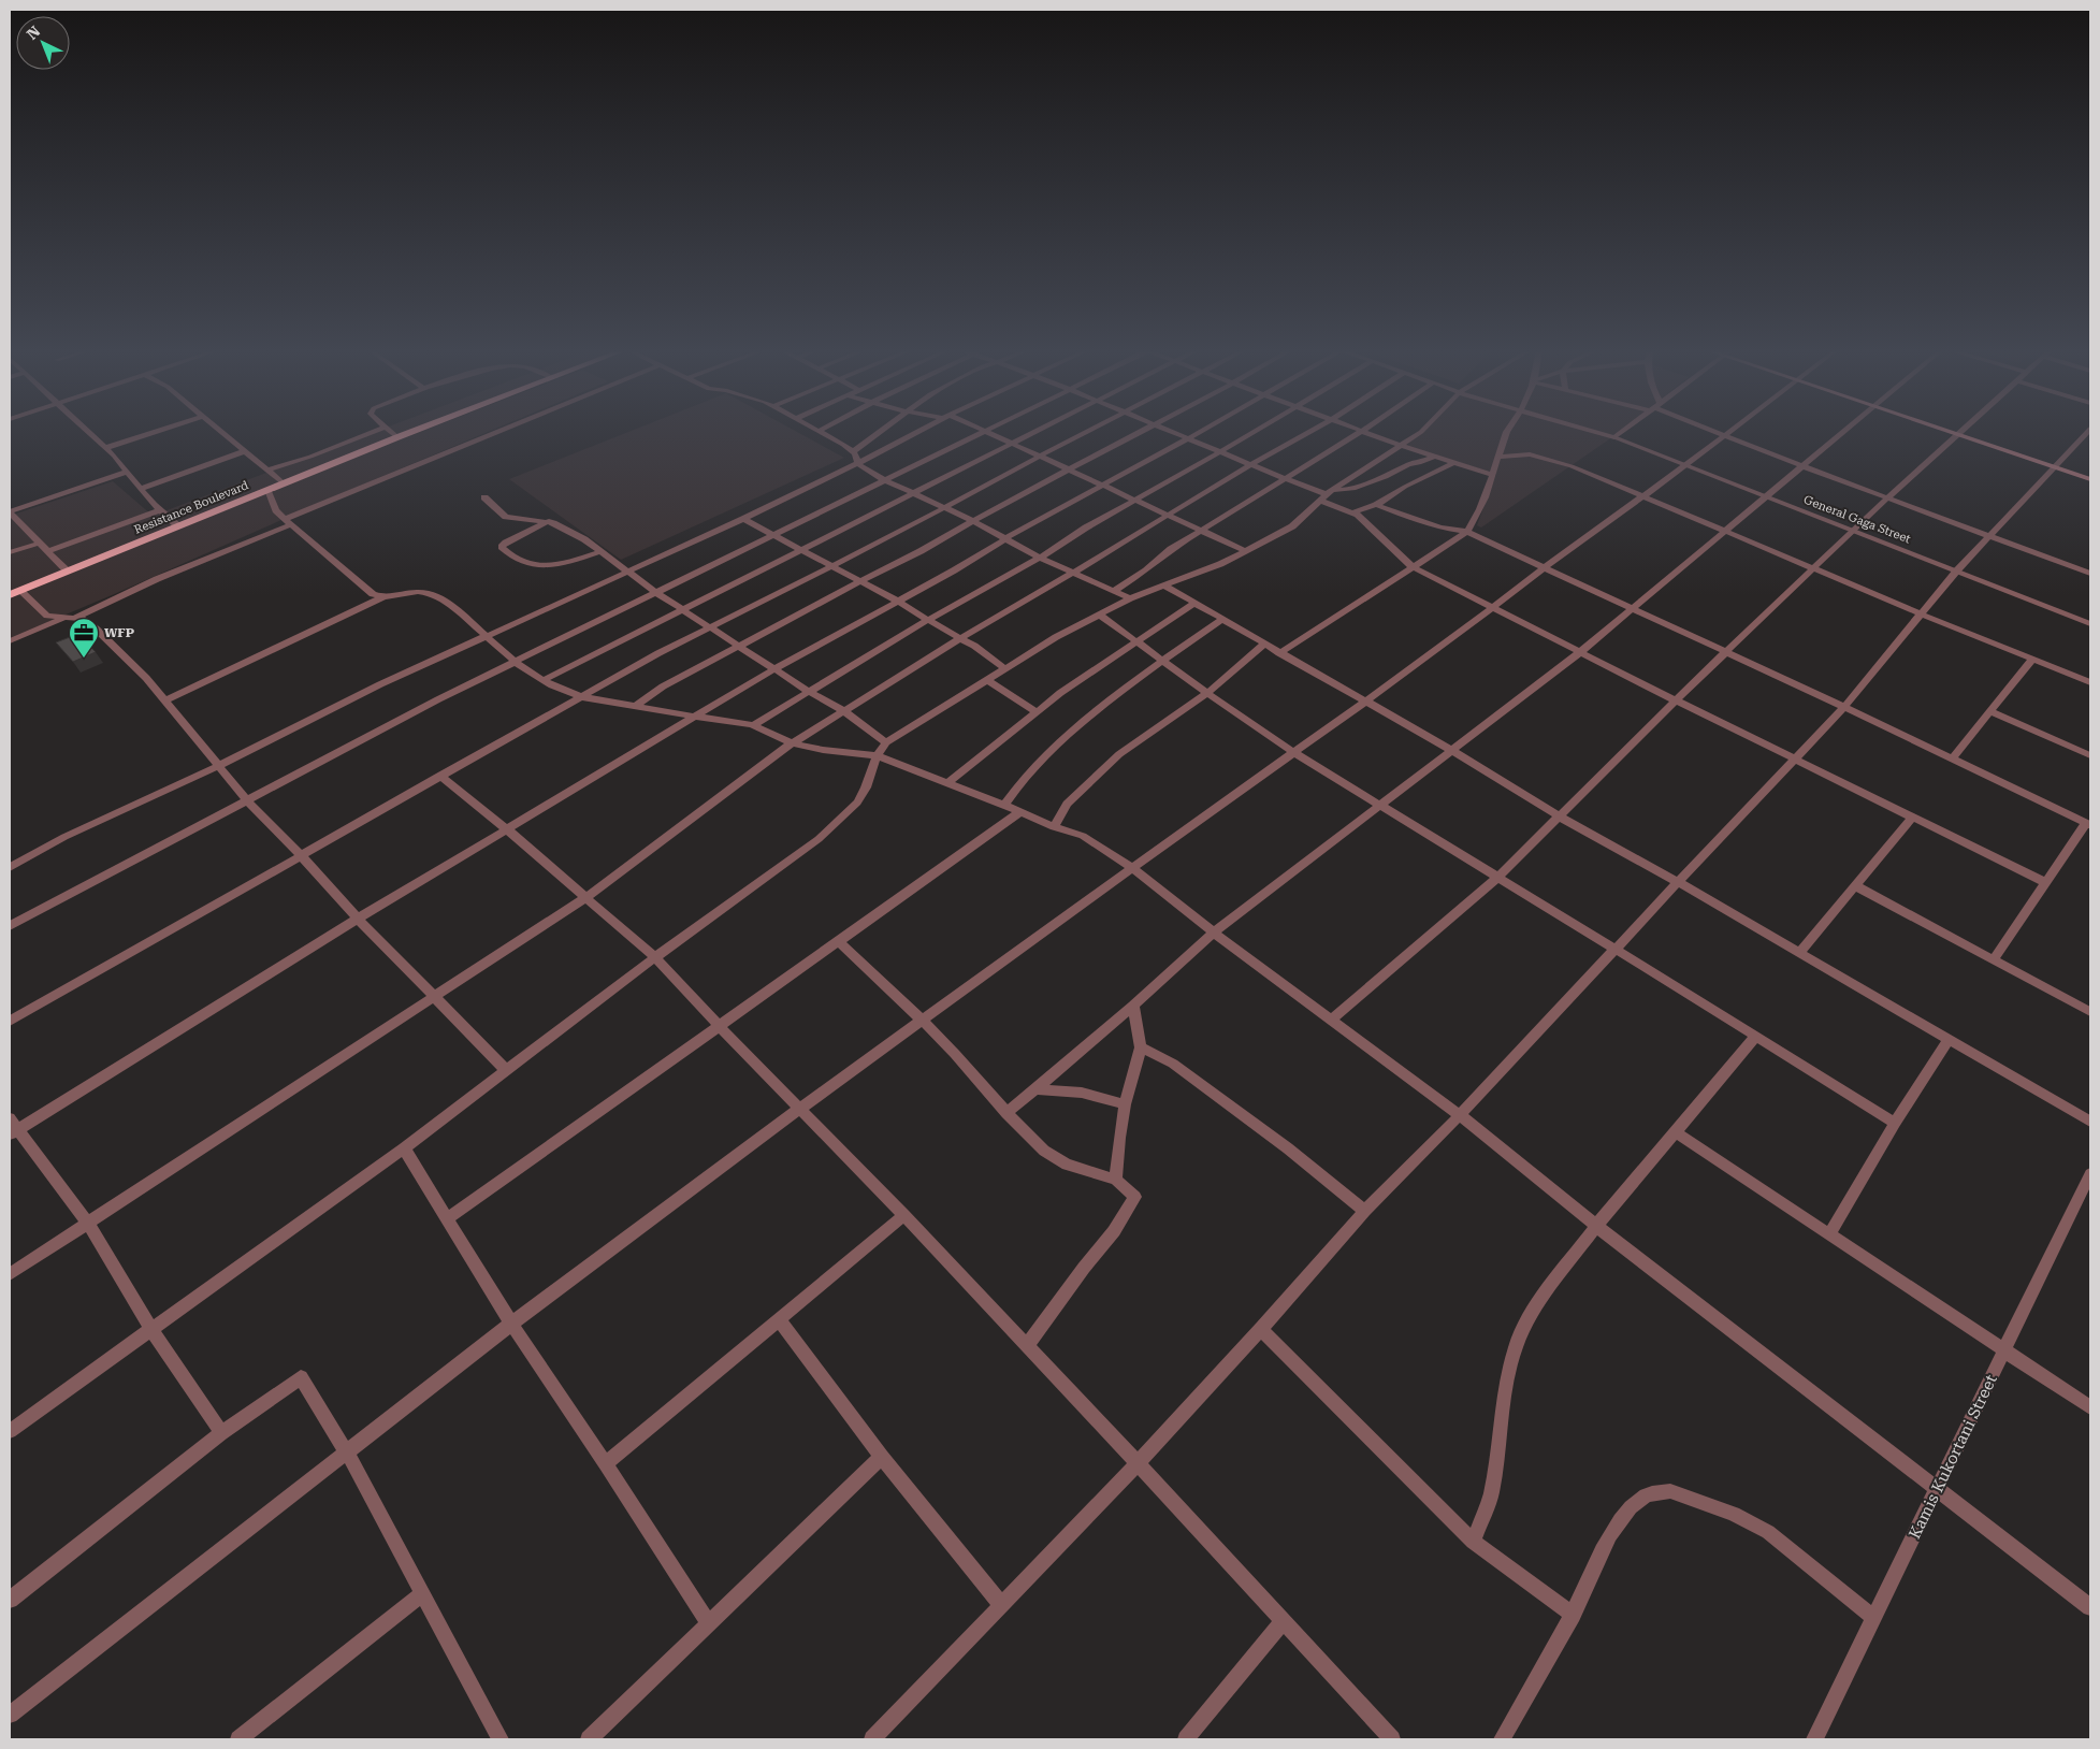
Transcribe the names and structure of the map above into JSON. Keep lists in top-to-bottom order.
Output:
{
  "streets": {
    "highway": ["Resistance Boulevard"],
    "street": ["General Gaga Street", "Kamis Kukortani Street"]
  },
  "places": {
    "office": ["WFP"]
  },
  "north": "top left"
}
